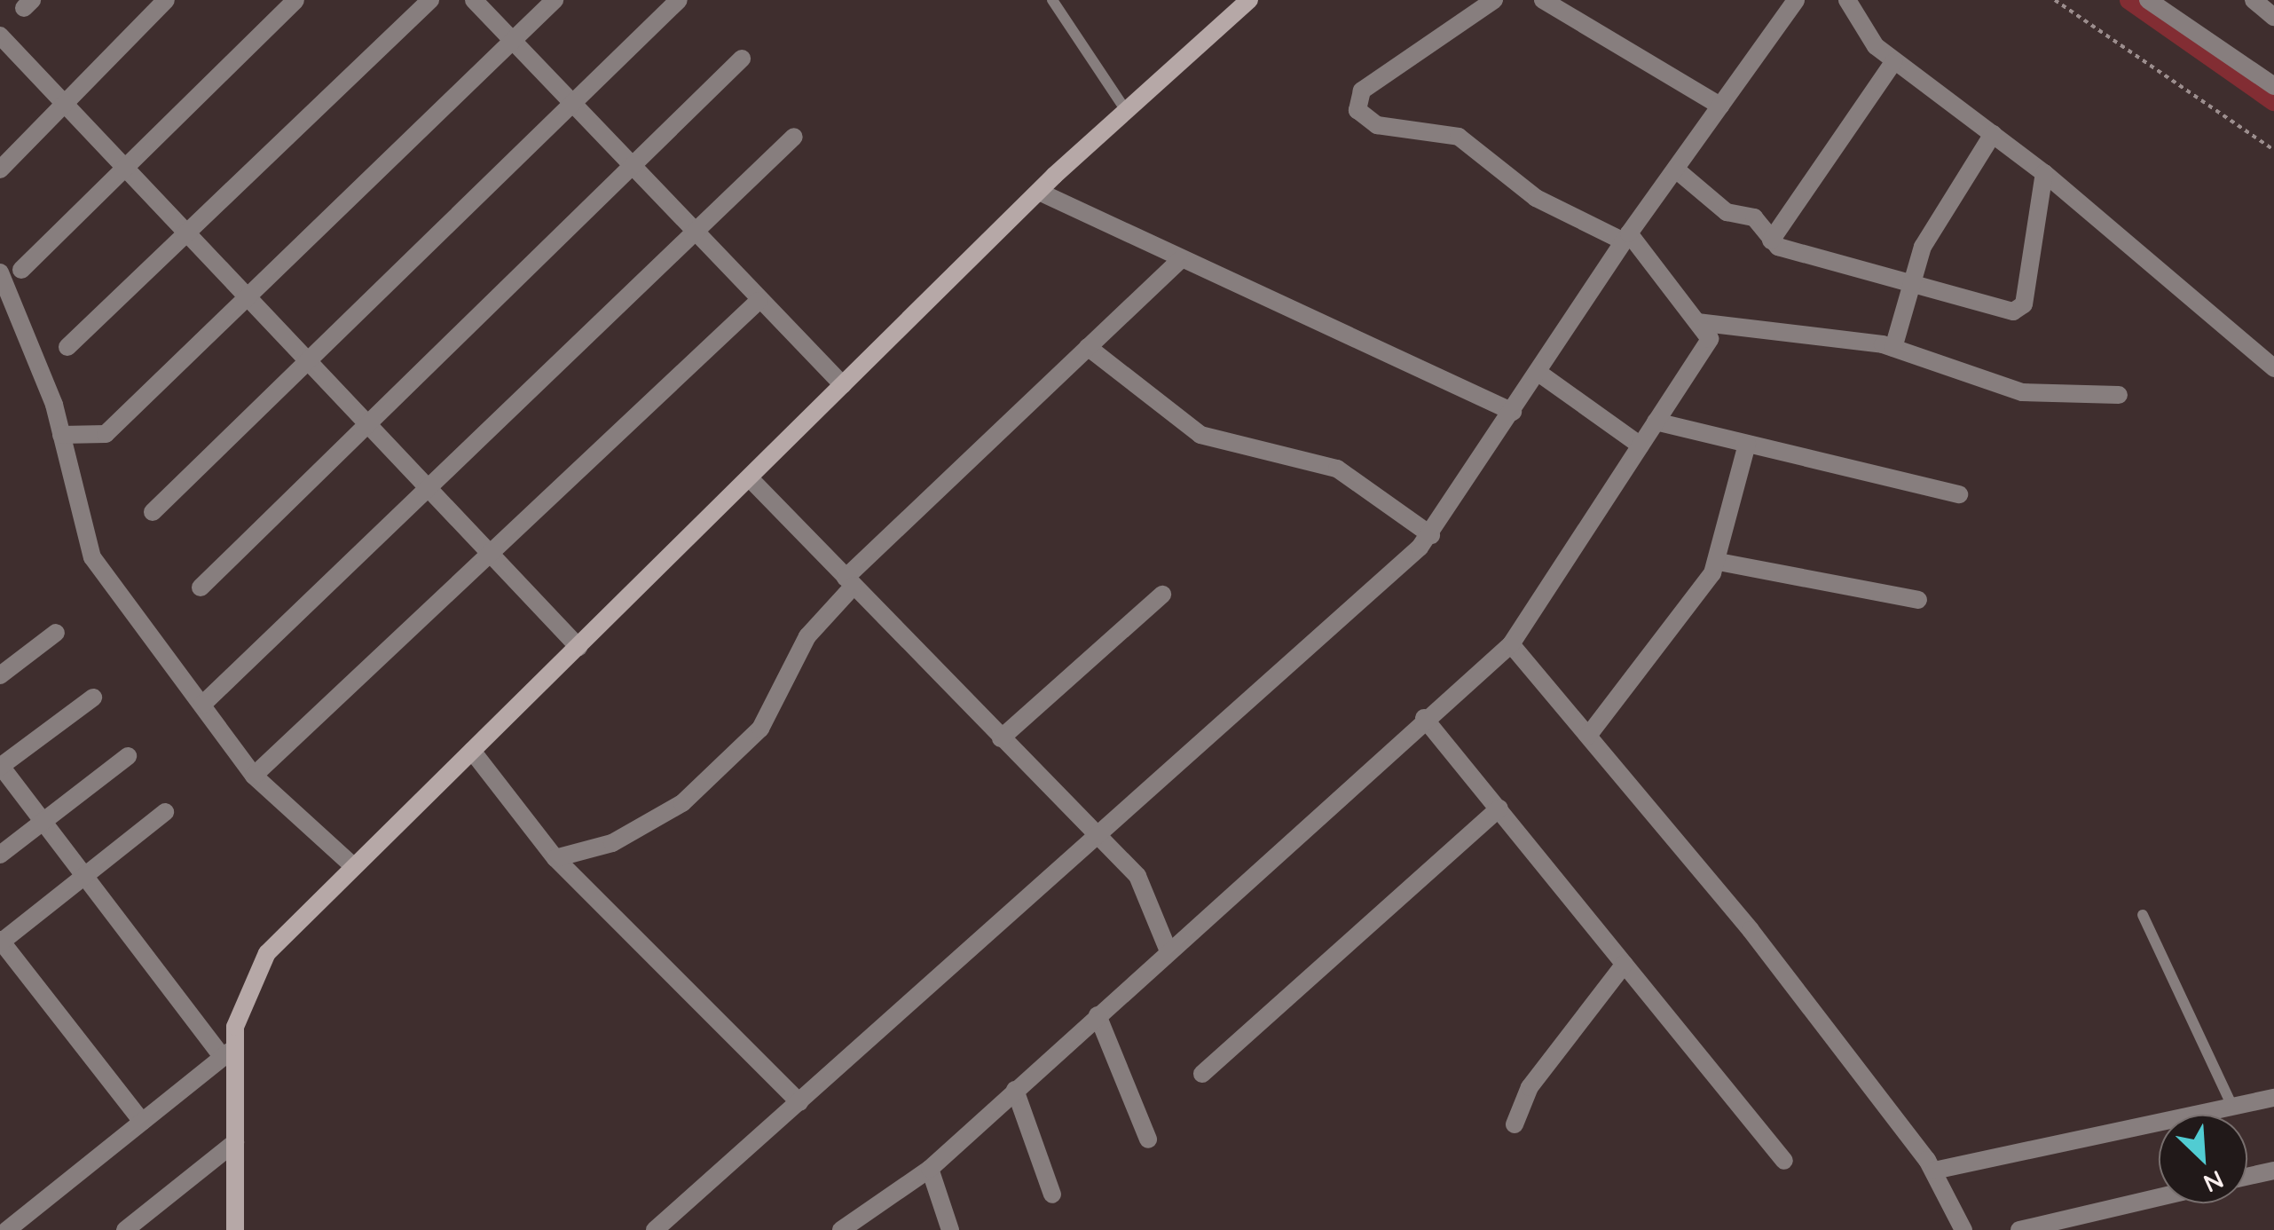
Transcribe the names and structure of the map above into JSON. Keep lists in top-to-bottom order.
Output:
{
  "north": "bottom right"
}
